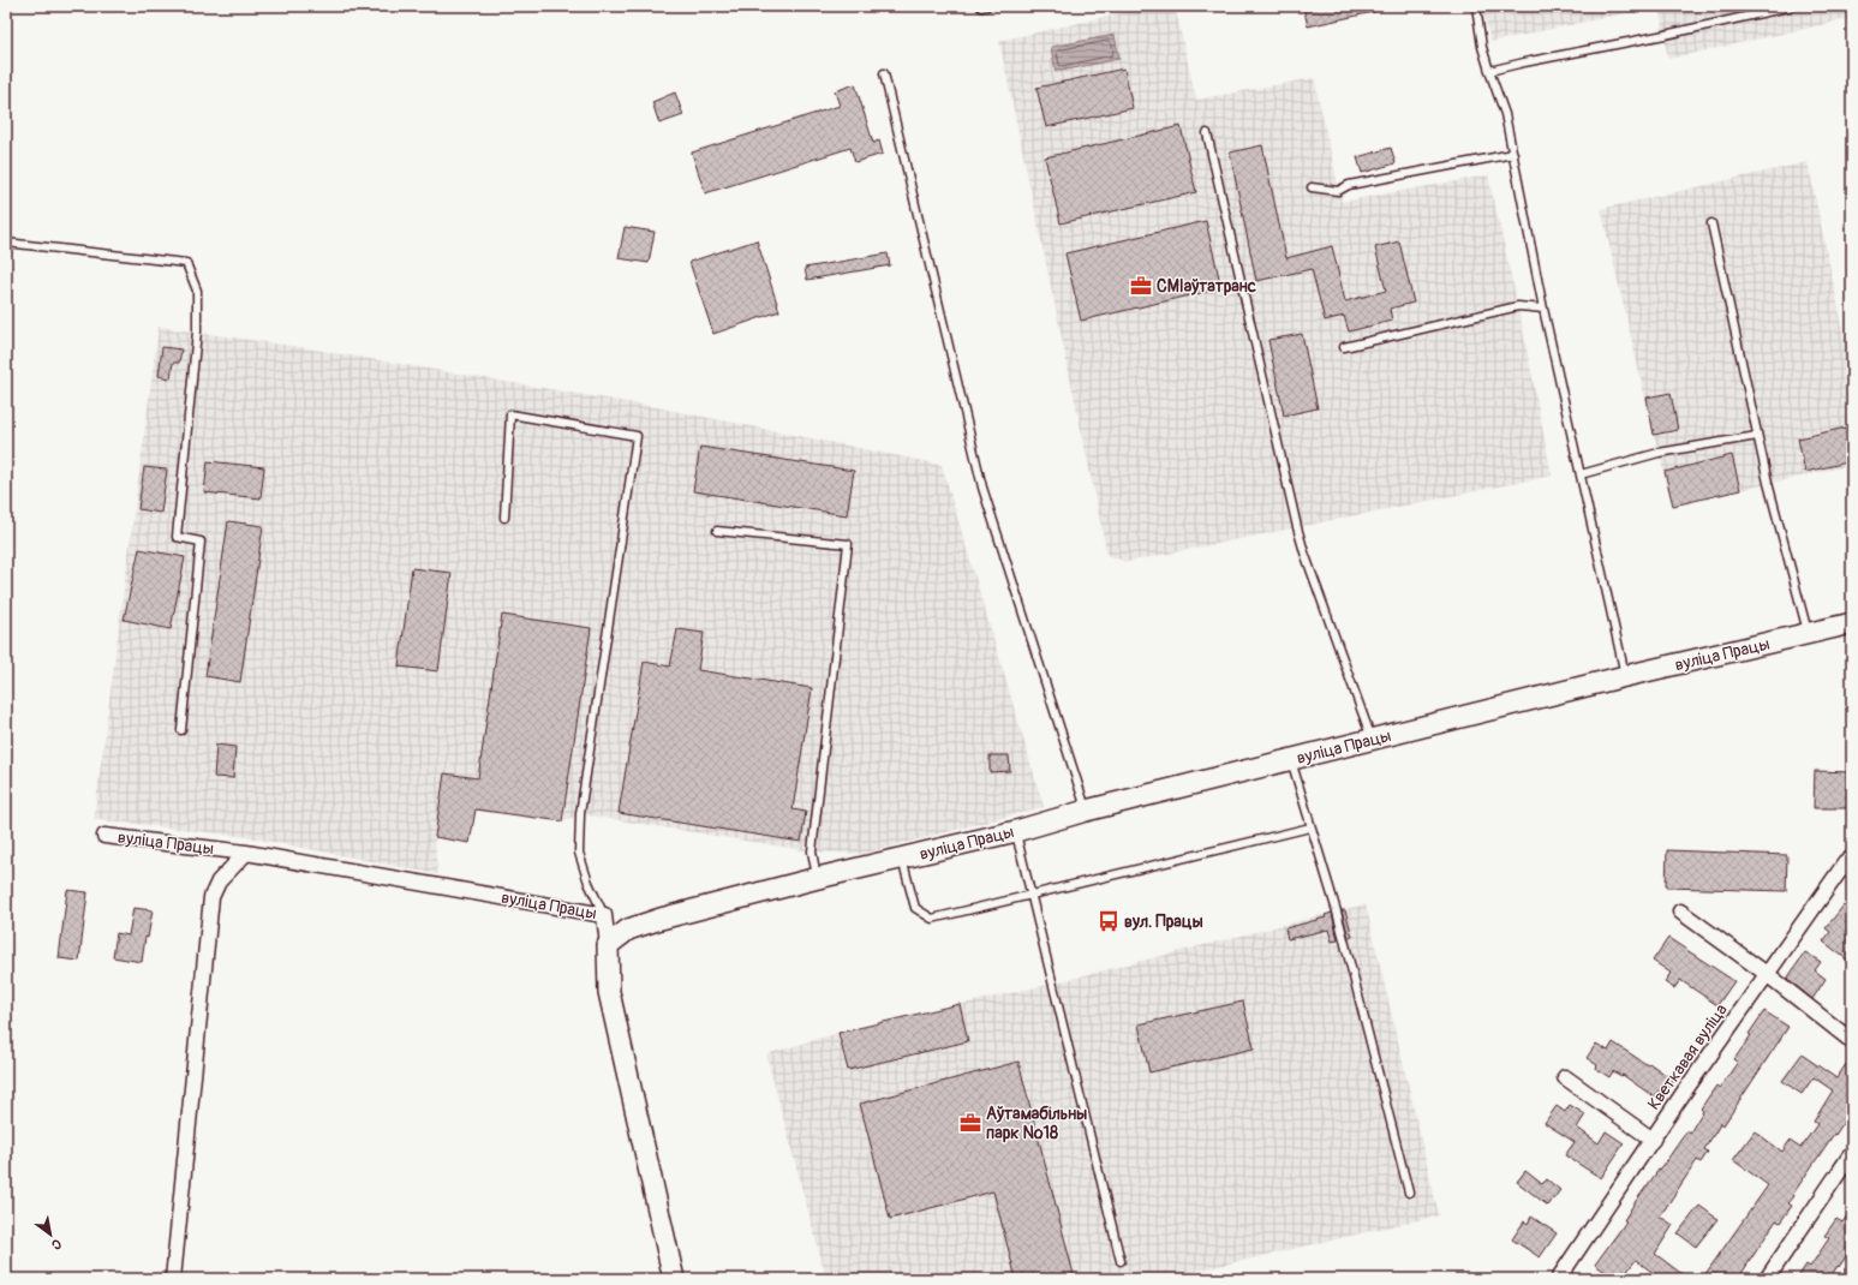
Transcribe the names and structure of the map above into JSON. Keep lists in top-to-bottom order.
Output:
{
  "streets": {
    "street": ["вуліца Працы", "Кветкавая вуліца"]
  },
  "places": {
    "office": ["СМІаўтатранс", "Аўтамабільны парк №18"],
    "bus stop": ["вул. Працы"]
  },
  "north": "bottom right"
}
